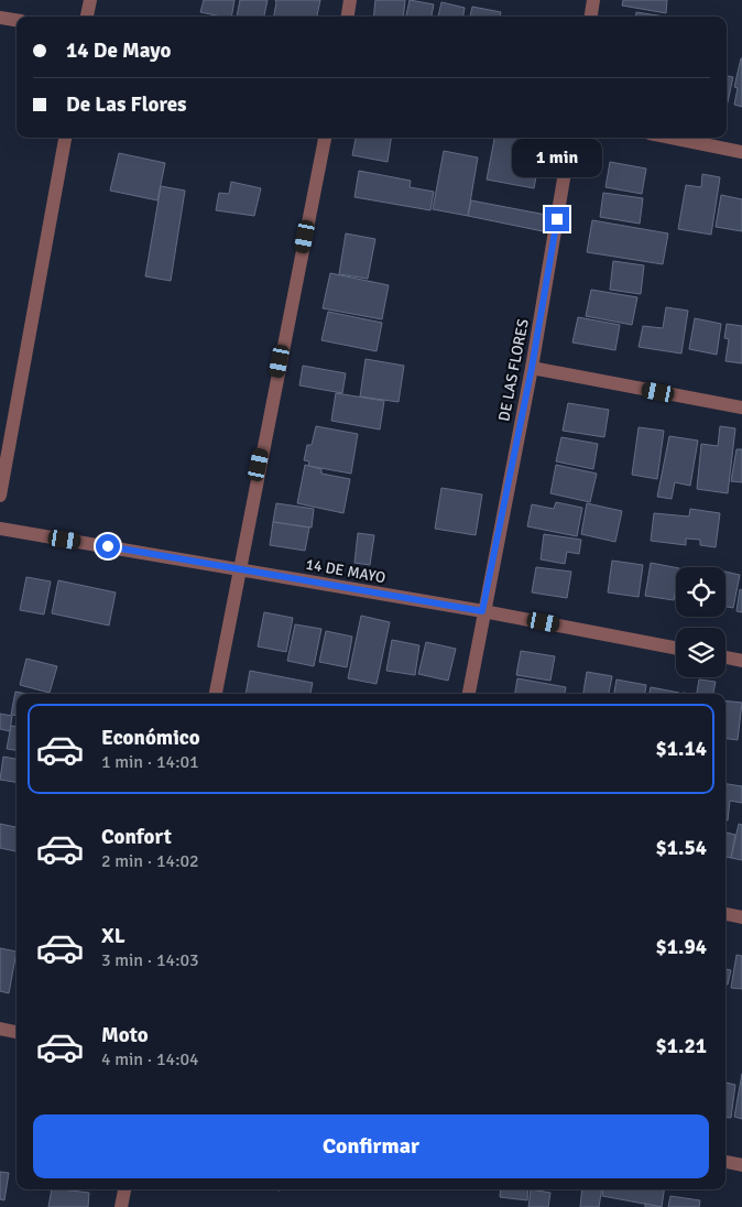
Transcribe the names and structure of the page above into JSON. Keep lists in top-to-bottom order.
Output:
{
  "streets": {
    "street": ["DE LAS FLORES", "14 DE MAYO"]
  },
  "crossings": [
    ["DE LAS FLORES", "14 DE MAYO"]
  ],
  "page": {
    "banner": ["14 De Mayo", "De Las Flores"],
    "bubble": "1 min",
    "list": [
      {
        "name": "Económico",
        "note": "1 min · 14:01",
        "value": "$1.14"
      },
      {
        "name": "Confort",
        "note": "2 min · 14:02",
        "value": "$1.54"
      },
      {
        "name": "XL",
        "note": "3 min · 14:03",
        "value": "$1.94"
      },
      {
        "name": "Moto",
        "note": "4 min · 14:04",
        "value": "$1.21"
      }
    ],
    "buttons": "Confirmar"
  }
}
